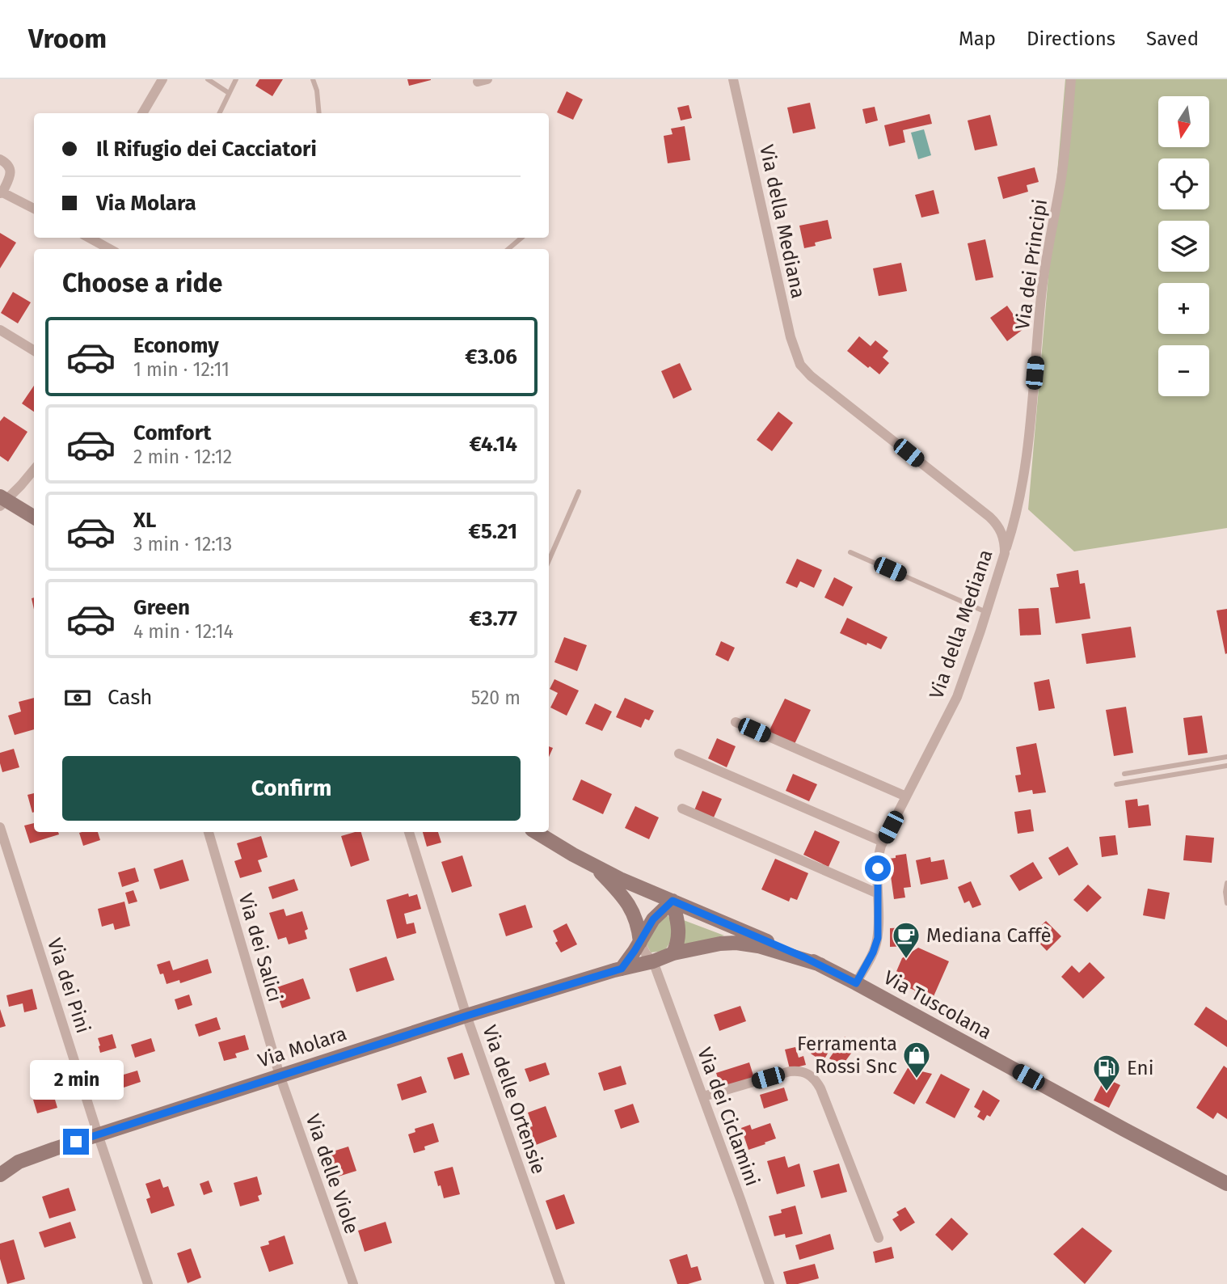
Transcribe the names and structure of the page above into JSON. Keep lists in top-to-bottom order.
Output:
{
  "streets": {
    "main road": ["Via Tuscolana", "Via Molara"],
    "street": [
      "Via della Mediana",
      "Via dei Principi",
      "Via dei Salici",
      "Via dei Pini",
      "Via delle Ortensie",
      "Via dei Ciclamini",
      "Via delle Viole"
    ]
  },
  "crossings": [
    ["Via della Mediana", "Via dei Principi"],
    ["Via della Mediana", "Via Tuscolana"],
    ["Via dei Salici", "Via Molara"],
    ["Via dei Salici", "Via delle Viole"],
    ["Via dei Pini", "Via Molara"],
    ["Via Tuscolana", "Via Molara"],
    ["Via Molara", "Via delle Ortensie"],
    ["Via Molara", "Via dei Ciclamini"],
    ["Via Molara", "Via delle Viole"]
  ],
  "places": {
    "cafe": ["Mediana Caffè"],
    "shop": ["Ferramenta Rossi Snc"],
    "fuel station": ["Eni"]
  },
  "north": "bottom",
  "page": {
    "header": "Vroom",
    "nav": ["Map", "Directions", "Saved"],
    "map_buttons": ["+", "−"],
    "banner": ["Il Rifugio dei Cacciatori", "Via Molara"],
    "heading": "Choose a ride",
    "list": [
      {
        "name": "Economy",
        "note": "1 min · 12:11",
        "value": "€3.06"
      },
      {
        "name": "Comfort",
        "note": "2 min · 12:12",
        "value": "€4.14"
      },
      {
        "name": "XL",
        "note": "3 min · 12:13",
        "value": "€5.21"
      },
      {
        "name": "Green",
        "note": "4 min · 12:14",
        "value": "€3.77"
      }
    ],
    "pay": ["Cash", "520 m"],
    "buttons": "Confirm",
    "bubble": "2 min"
  }
}
